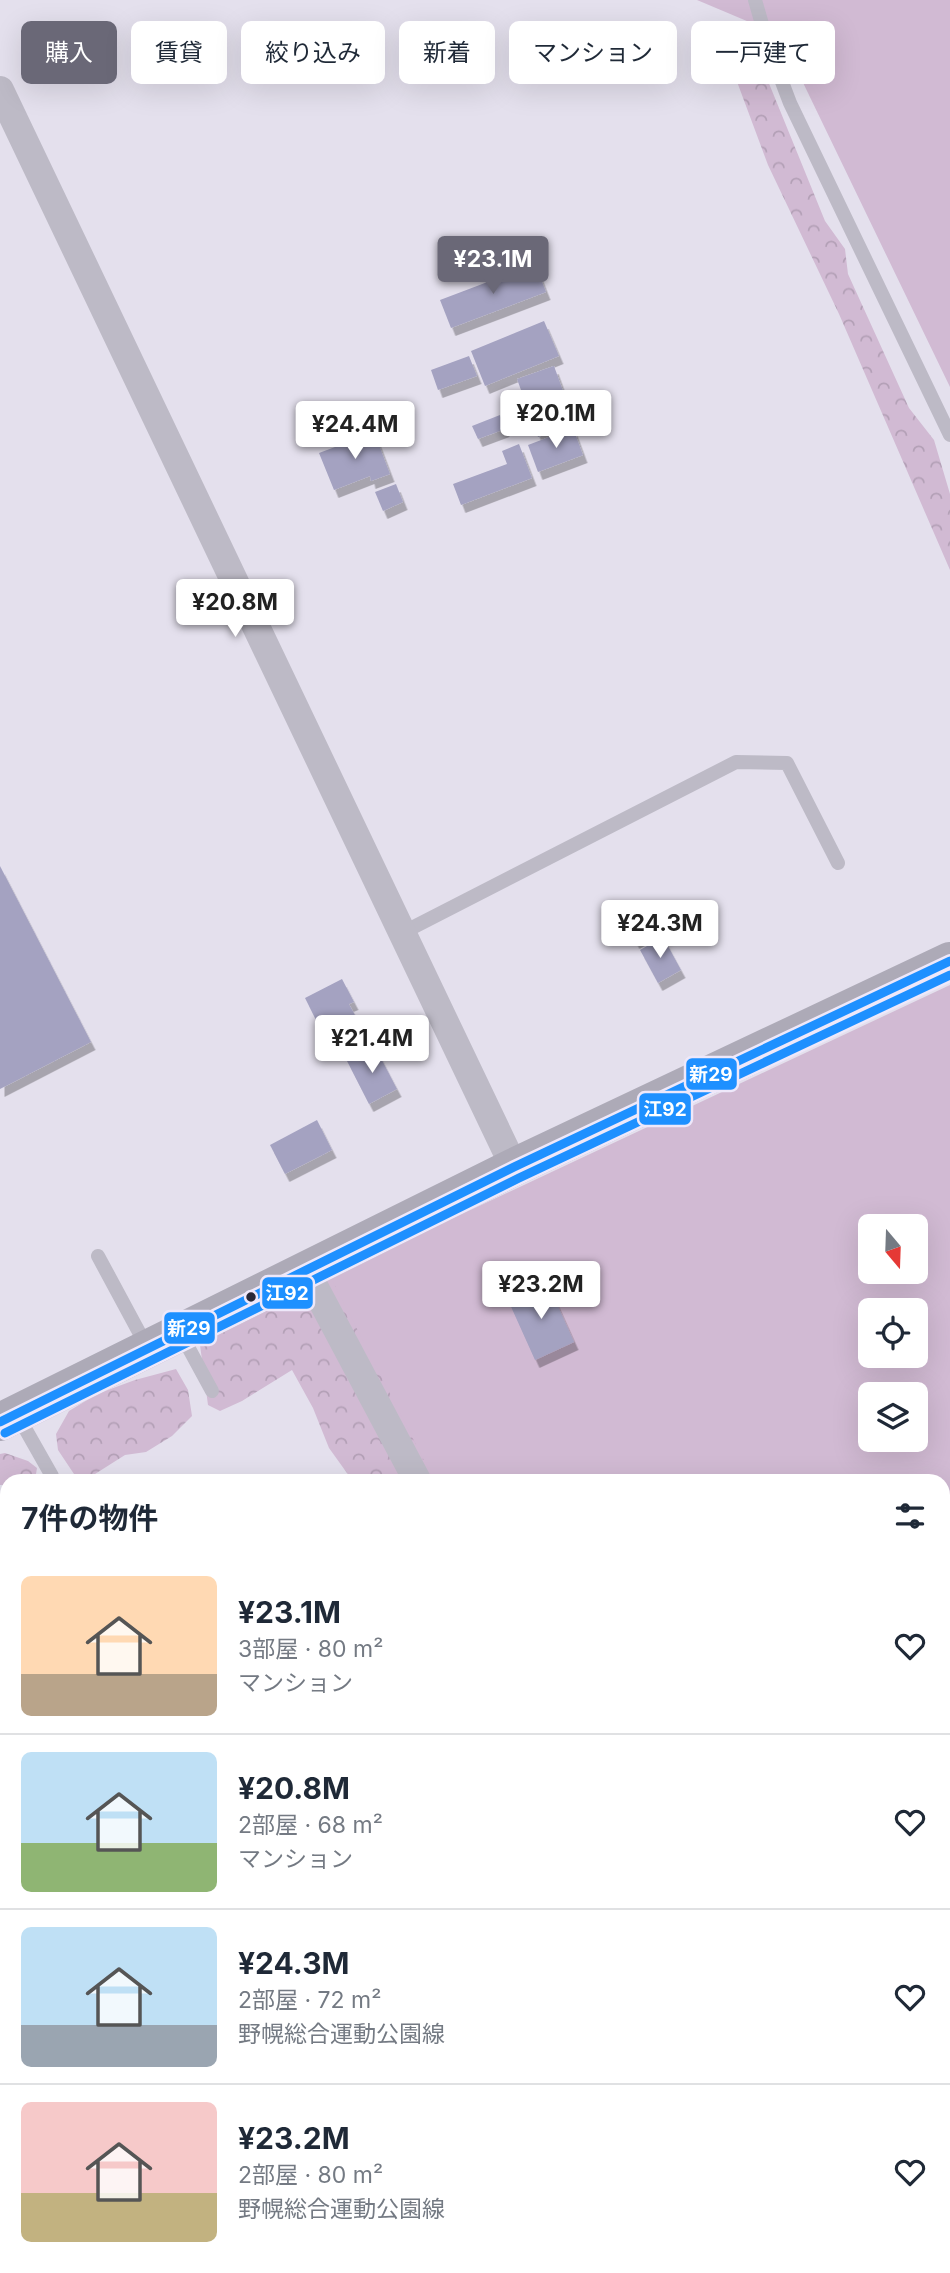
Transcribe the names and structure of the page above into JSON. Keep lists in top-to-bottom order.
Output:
{
  "lines": ["transit line 新29", "transit line 江92"],
  "north": "bottom",
  "page": {
    "chip": [
      "購入",
      "賃貸",
      "絞り込み",
      "新着",
      "マンション",
      "一戸建て"
    ],
    "price": [
      "¥23.1M",
      "¥20.1M",
      "¥24.4M",
      "¥20.8M",
      "¥24.3M",
      "¥21.4M",
      "¥23.2M"
    ],
    "heading": "7件の物件",
    "list": [
      {
        "name": "¥23.1M",
        "note": "3部屋 · 80 m² · マンション"
      },
      {
        "name": "¥20.8M",
        "note": "2部屋 · 68 m² · マンション"
      },
      {
        "name": "¥24.3M",
        "note": "2部屋 · 72 m² · 野幌総合運動公園線"
      },
      {
        "name": "¥23.2M",
        "note": "2部屋 · 80 m² · 野幌総合運動公園線"
      }
    ]
  }
}
